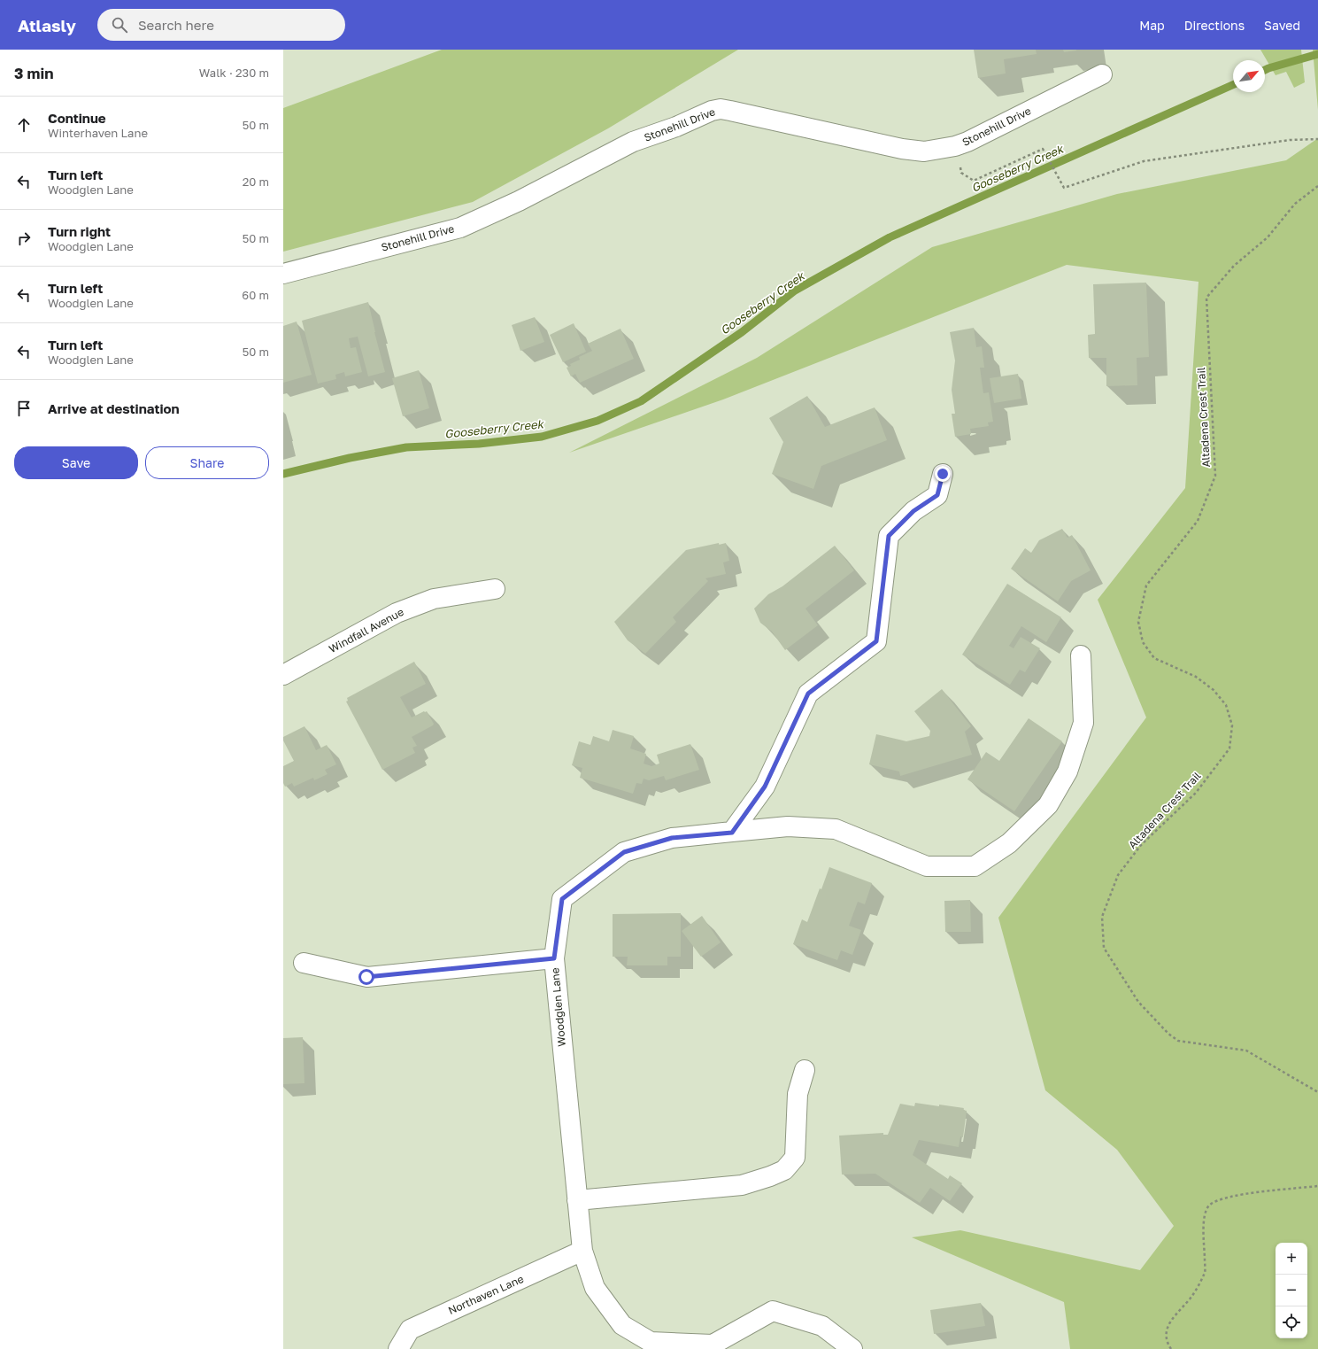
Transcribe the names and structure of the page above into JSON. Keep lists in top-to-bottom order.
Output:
{
  "streets": {
    "street": [
      "Stonehill Drive",
      "Windfall Avenue",
      "Woodglen Lane",
      "Northaven Lane"
    ],
    "path": ["Altadena Crest Trail"]
  },
  "crossings": [
    ["Woodglen Lane", "Northaven Lane"]
  ],
  "water": ["Gooseberry Creek"],
  "north": "top right",
  "page": {
    "header": "Atlasly",
    "search": "Search here",
    "nav": ["Map", "Directions", "Saved"],
    "heading": ["3 min", "Walk · 230 m"],
    "list": [
      ["Continue", "Winterhaven Lane", "50 m"],
      ["Turn left", "Woodglen Lane", "20 m"],
      ["Turn right", "Woodglen Lane", "50 m"],
      ["Turn left", "Woodglen Lane", "60 m"],
      ["Turn left", "Woodglen Lane", "50 m"],
      "Arrive at destination"
    ],
    "buttons": ["Save", "Share"],
    "map_buttons": ["+", "−"]
  }
}
